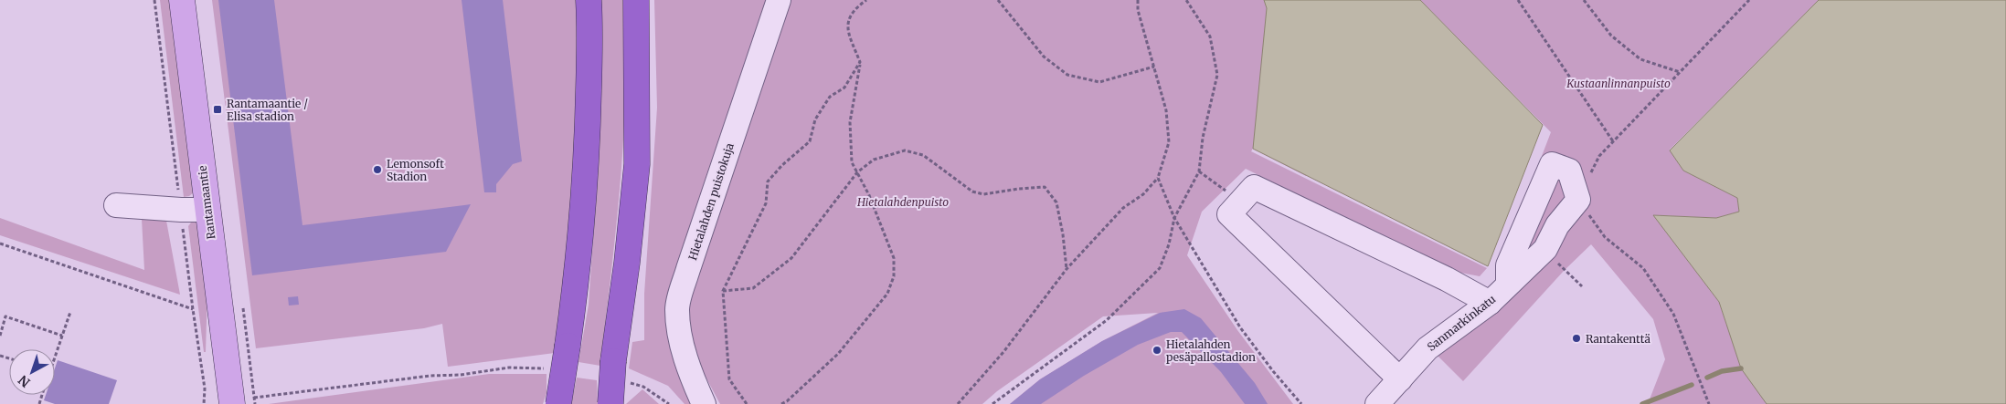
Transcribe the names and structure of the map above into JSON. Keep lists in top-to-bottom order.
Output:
{
  "streets": {
    "main road": ["Rantamaantie"],
    "street": ["Hietalahden puistokuja", "Sanmarkinkatu"]
  },
  "parks": ["Kustaanlinnanpuisto", "Hietalahdenpuisto"],
  "places": {
    "transit": ["Rantamaantie / Elisa stadion"],
    "other": ["Lemonsoft Stadion", "Rantakenttä", "Hietalahden pesäpallostadion"]
  },
  "north": "bottom left"
}
